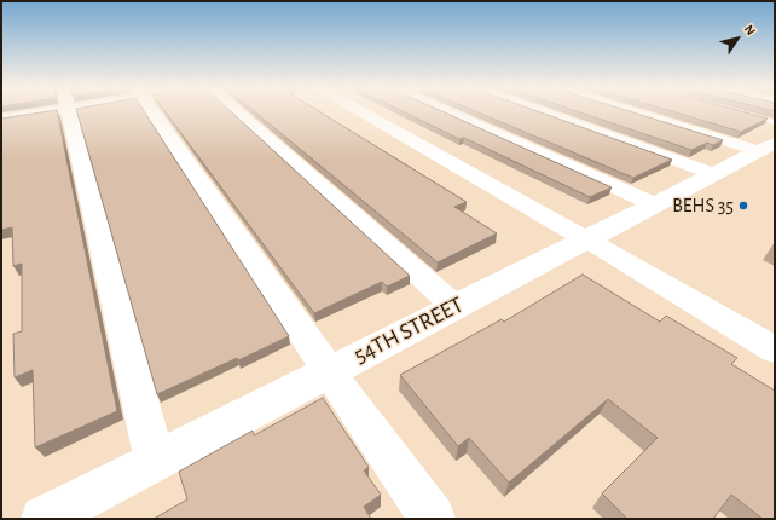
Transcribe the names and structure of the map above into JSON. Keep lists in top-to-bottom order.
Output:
{
  "streets": {
    "street": ["54TH STREET"]
  },
  "places": ["BEHS 35"],
  "north": "top right"
}
